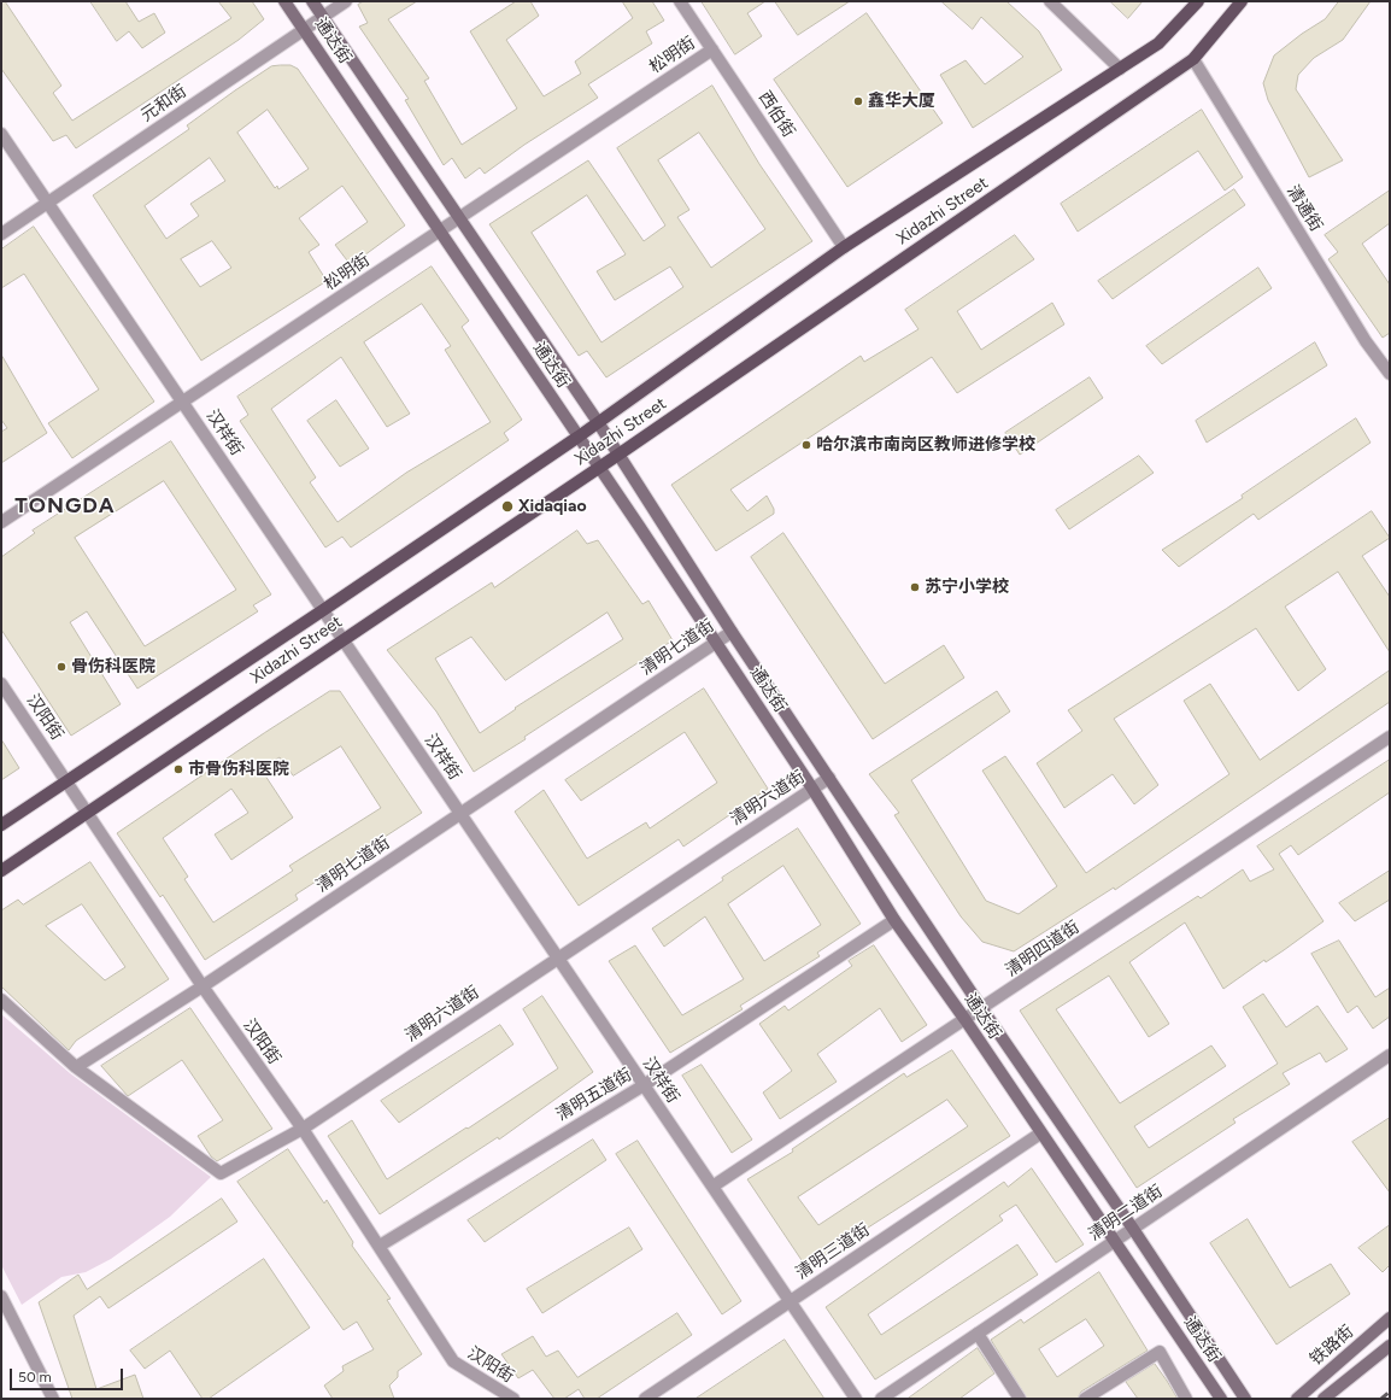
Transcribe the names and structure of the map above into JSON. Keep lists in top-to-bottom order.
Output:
{
  "streets": {
    "main road": ["通达街", "Xidazhi Street", "铁路街"],
    "street": [
      "松明街",
      "元和街",
      "西伯街",
      "清通街",
      "汉祥街",
      "清明七道街",
      "汉阳街",
      "清明六道街",
      "清明四道街",
      "清明五道街",
      "清明二道街",
      "清明三道街"
    ]
  },
  "crossings": [
    ["通达街", "松明街"],
    ["通达街", "元和街"],
    ["通达街", "Xidazhi Street"],
    ["通达街", "清明七道街"],
    ["通达街", "清明六道街"],
    ["通达街", "清明四道街"],
    ["通达街", "清明五道街"],
    ["通达街", "清明二道街"],
    ["通达街", "清明三道街"],
    ["松明街", "西伯街"],
    ["松明街", "汉祥街"],
    ["元和街", "汉祥街"],
    ["西伯街", "Xidazhi Street"],
    ["清通街", "Xidazhi Street"],
    ["Xidazhi Street", "汉祥街"],
    ["Xidazhi Street", "汉阳街"],
    ["汉祥街", "清明七道街"],
    ["汉祥街", "清明六道街"],
    ["汉祥街", "清明四道街"],
    ["汉祥街", "清明五道街"],
    ["汉祥街", "清明三道街"],
    ["清明七道街", "汉阳街"],
    ["清明七道街", "清明六道街"],
    ["汉阳街", "清明六道街"],
    ["汉阳街", "清明五道街"]
  ],
  "districts": ["TONGDA"],
  "places": [
    "鑫华大厦",
    "哈尔滨市南岗区教师进修学校",
    "Xidaqiao",
    "苏宁小学校",
    "骨伤科医院",
    "市骨伤科医院"
  ],
  "scale_bar": "50 m"
}
